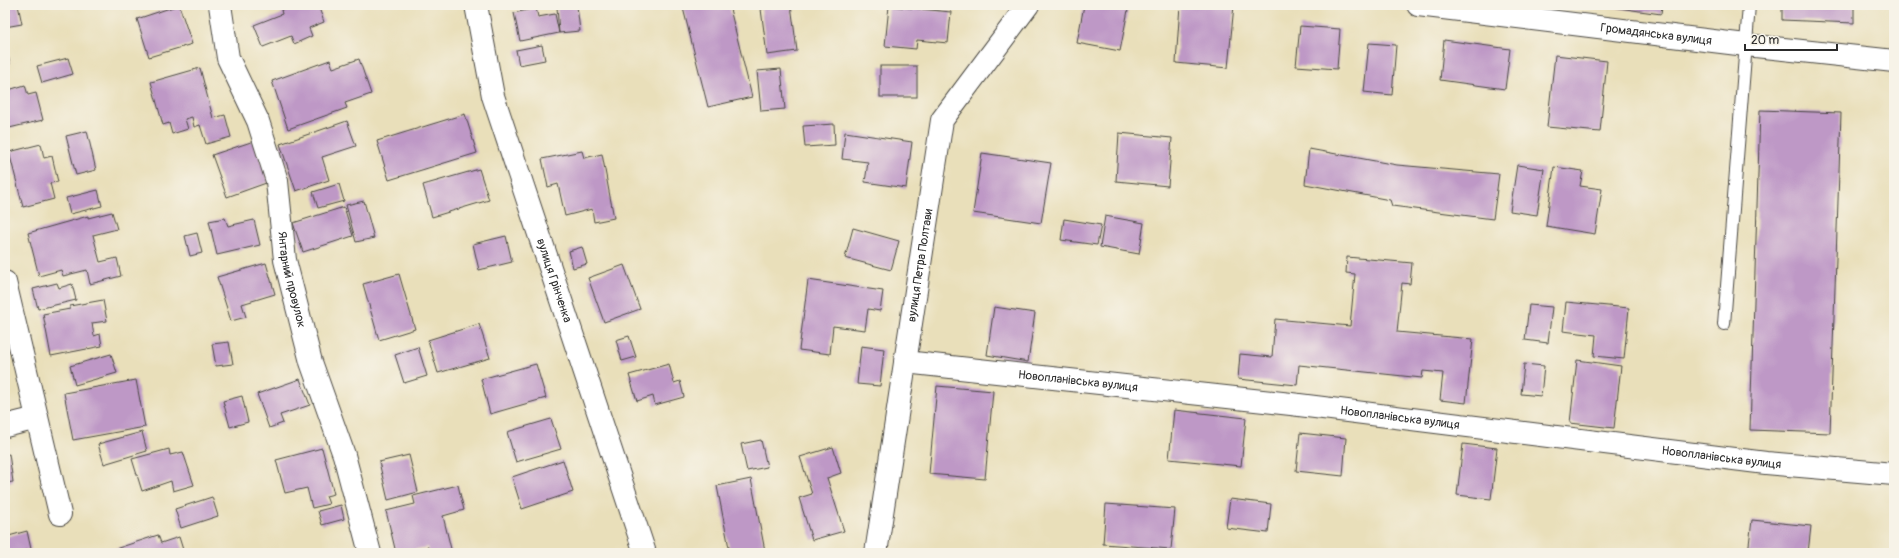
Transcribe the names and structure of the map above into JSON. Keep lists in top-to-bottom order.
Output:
{
  "streets": {
    "street": [
      "Громадянська вулиця",
      "вулиця Петра Полтави",
      "Янтарний провулок",
      "вулиця Грінченка",
      "Новопланівська вулиця"
    ]
  },
  "crossings": [
    ["вулиця Петра Полтави", "Новопланівська вулиця"]
  ],
  "scale_bar": "20 m"
}
